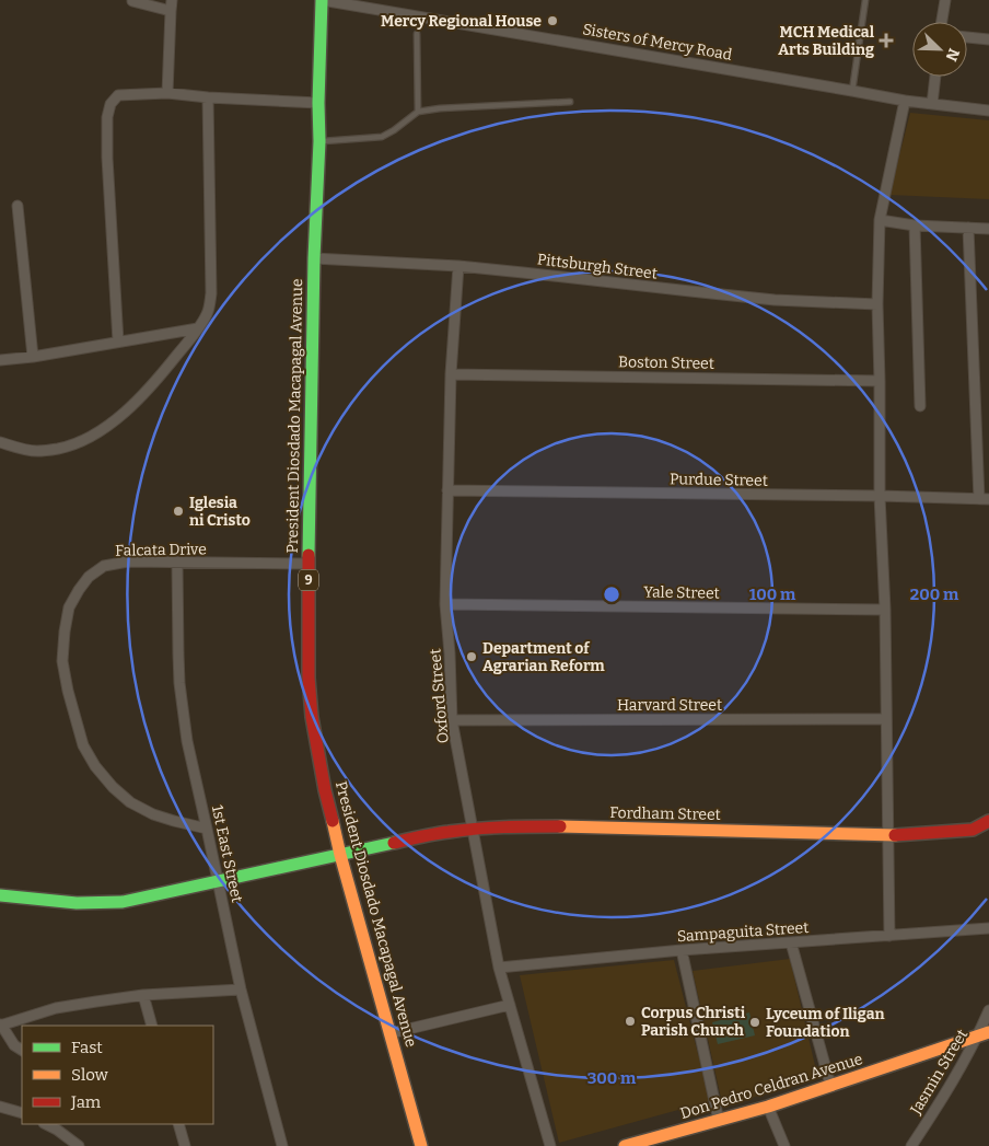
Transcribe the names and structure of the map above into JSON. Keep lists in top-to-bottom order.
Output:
{
  "streets": {
    "main road": [
      "President Diosdado Macapagal Avenue",
      "9",
      "Fordham Street",
      "Don Pedro Celdran Avenue"
    ],
    "street": [
      "Sisters of Mercy Road",
      "Pittsburgh Street",
      "Boston Street",
      "Purdue Street",
      "Falcata Drive",
      "Yale Street",
      "Oxford Street",
      "Harvard Street",
      "1st East Street",
      "Sampaguita Street",
      "Jasmin Street"
    ]
  },
  "crossings": [
    ["Sisters of Mercy Road", "President Diosdado Macapagal Avenue"],
    ["Pittsburgh Street", "President Diosdado Macapagal Avenue"],
    ["Pittsburgh Street", "Oxford Street"],
    ["Boston Street", "Oxford Street"],
    ["President Diosdado Macapagal Avenue", "Falcata Drive"],
    ["President Diosdado Macapagal Avenue", "Fordham Street"],
    ["Purdue Street", "Oxford Street"],
    ["Falcata Drive", "1st East Street"],
    ["Yale Street", "Oxford Street"],
    ["Oxford Street", "Harvard Street"],
    ["Oxford Street", "Fordham Street"],
    ["Oxford Street", "Sampaguita Street"],
    ["Fordham Street", "1st East Street"],
    ["Jasmin Street", "Don Pedro Celdran Avenue"]
  ],
  "places": {
    "other": [
      "Mercy Regional House",
      "Iglesia ni Cristo",
      "Department of Agrarian Reform",
      "Corpus Christi Parish Church",
      "Lyceum of Iligan Foundation"
    ],
    "health": ["MCH Medical Arts Building"]
  },
  "legend": ["Fast", "Slow", "Jam"],
  "north": "bottom right",
  "rings": ["100 m", "200 m", "300 m"]
}
